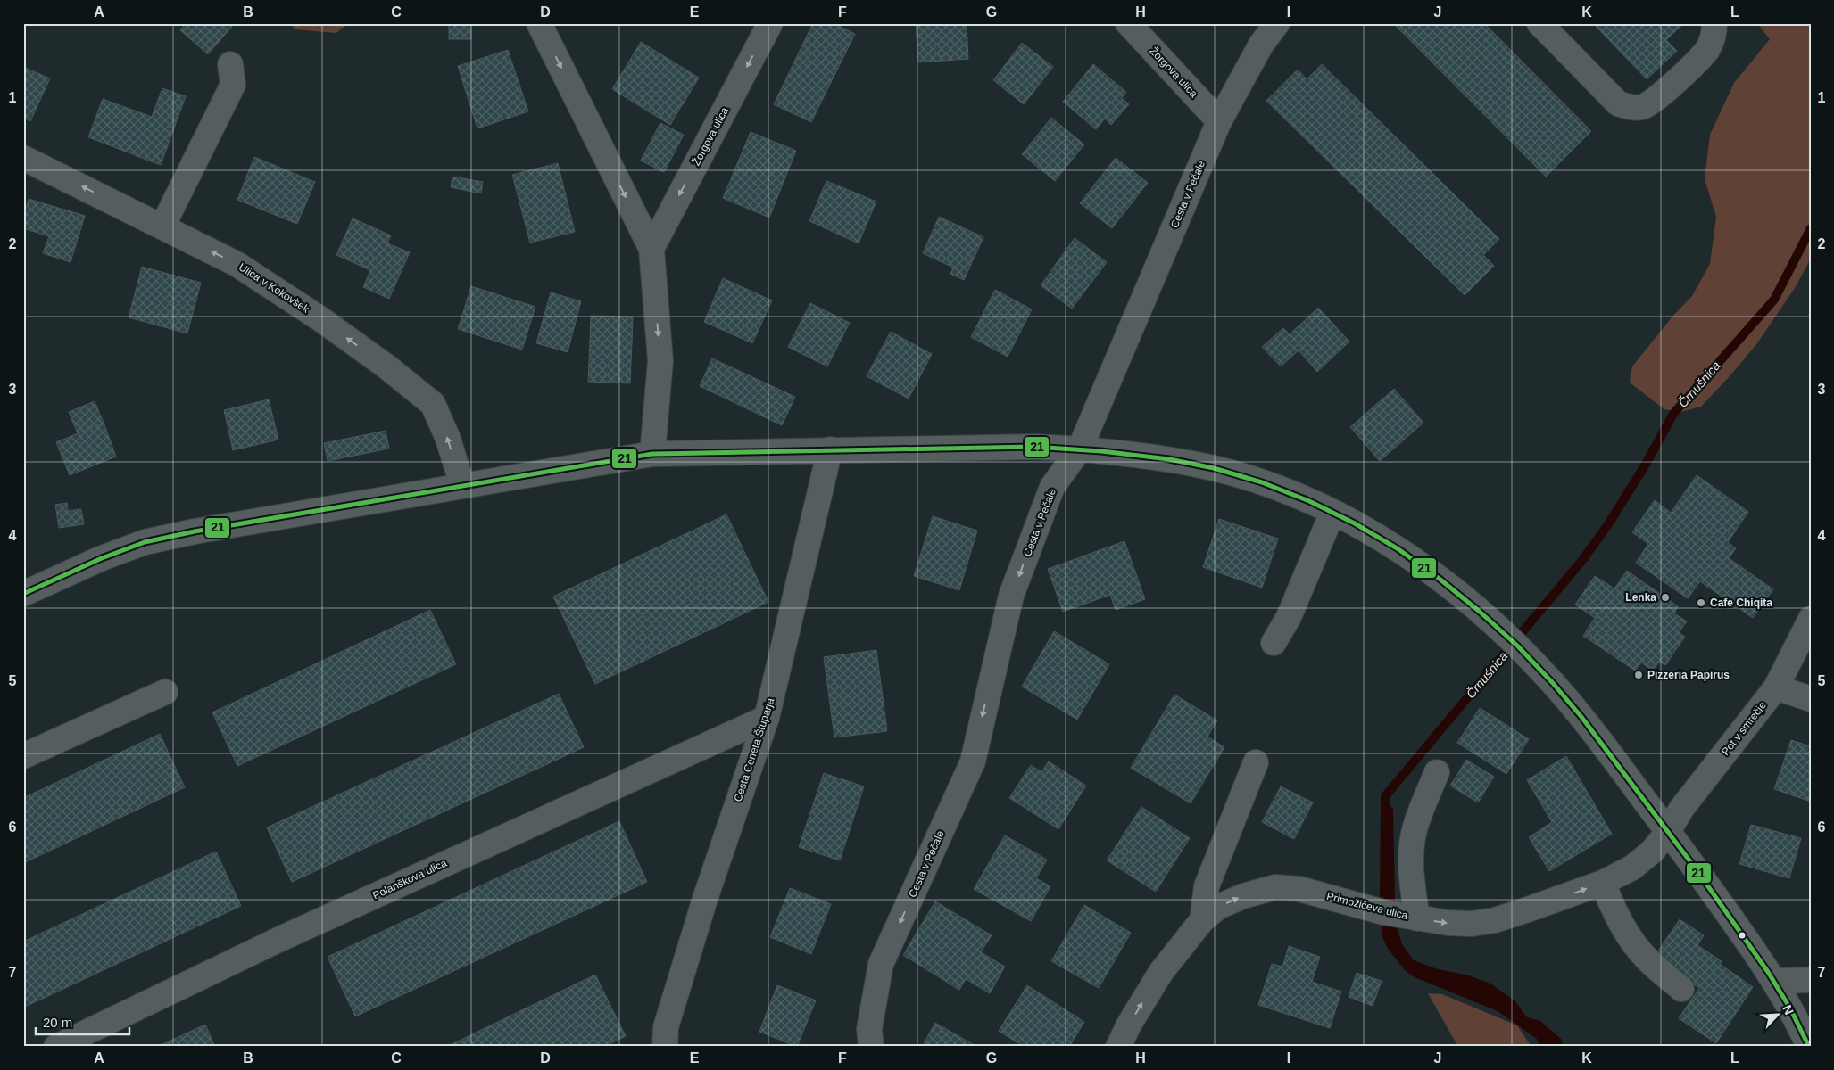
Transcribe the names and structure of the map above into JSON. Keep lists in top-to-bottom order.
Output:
{
  "streets": {
    "street": [
      "Žorgova ulica",
      "Cesta v Pečale",
      "Ulica v Kokovšek",
      "Pot v smrečje",
      "Cesta Ceneta Štuparja",
      "Polanškova ulica",
      "Primožičeva ulica"
    ]
  },
  "crossings": [
    ["Žorgova ulica", "Cesta v Pečale"],
    ["Pot v smrečje", "Primožičeva ulica"],
    ["Cesta Ceneta Štuparja", "Polanškova ulica"]
  ],
  "one_way": [
    "Žorgova ulica",
    "Cesta v Pečale",
    "Ulica v Kokovšek",
    "Primožičeva ulica"
  ],
  "water": ["Črnušnica"],
  "places": ["Lenka", "Cafe Chiqita", "Pizzeria Papirus"],
  "lines": ["transit line 21"],
  "scale_bar": "20 m",
  "north": "top right",
  "grid": {
    "columns": [
      "A",
      "B",
      "C",
      "D",
      "E",
      "F",
      "G",
      "H",
      "I",
      "J",
      "K",
      "L"
    ],
    "rows": [
      "1",
      "2",
      "3",
      "4",
      "5",
      "6",
      "7"
    ]
  }
}
